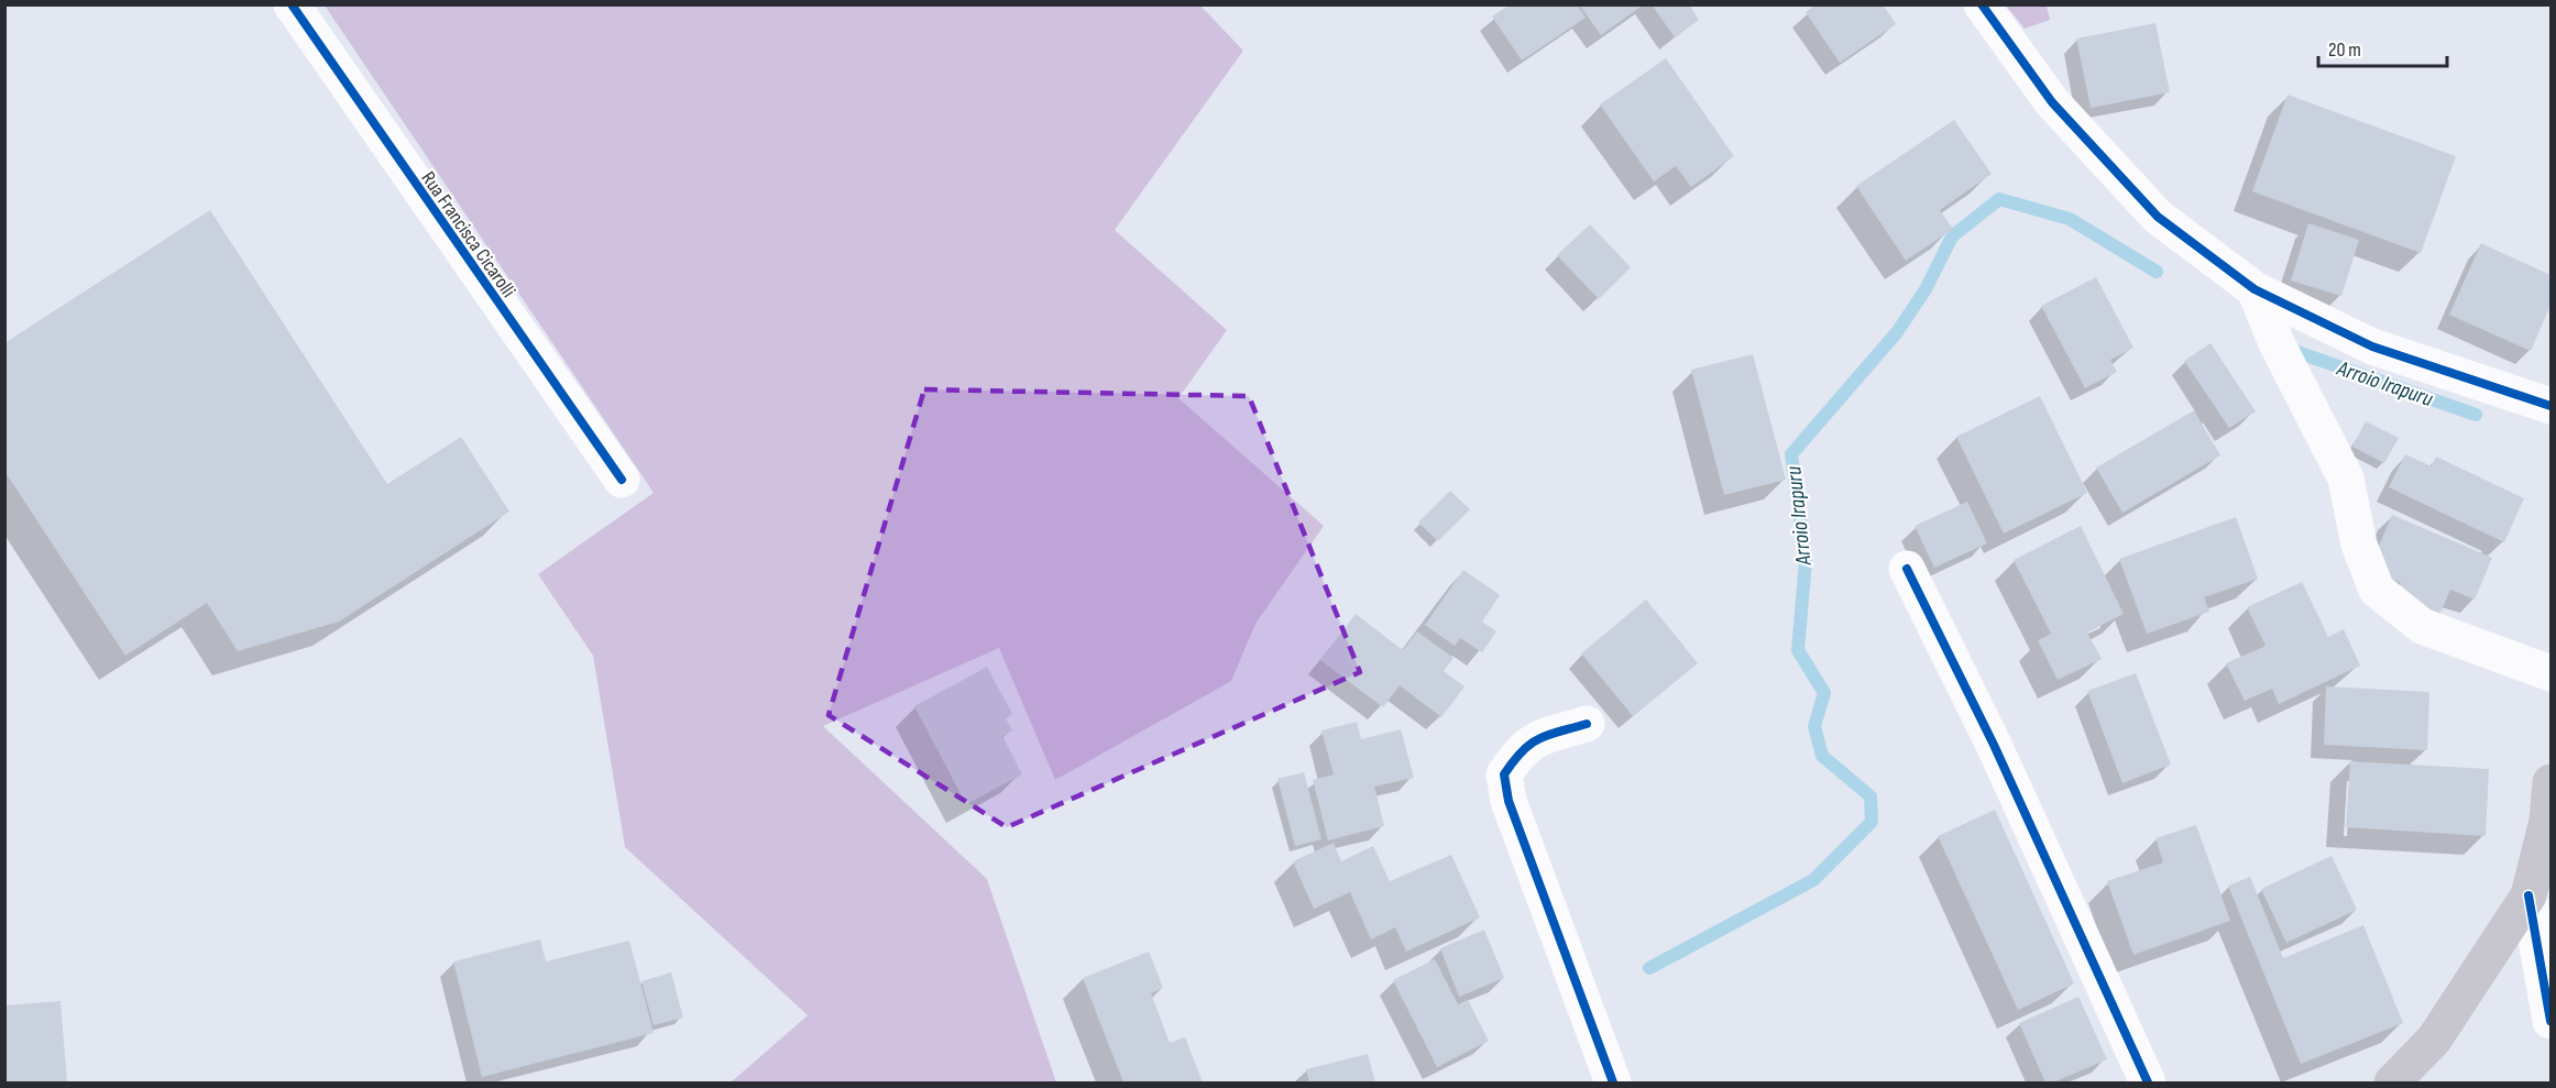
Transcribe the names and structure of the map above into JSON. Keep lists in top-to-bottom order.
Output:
{
  "streets": {
    "street": ["Rua Francisca Cicarolli"]
  },
  "water": ["Arroio Irapuru"],
  "scale_bar": "20 m"
}
